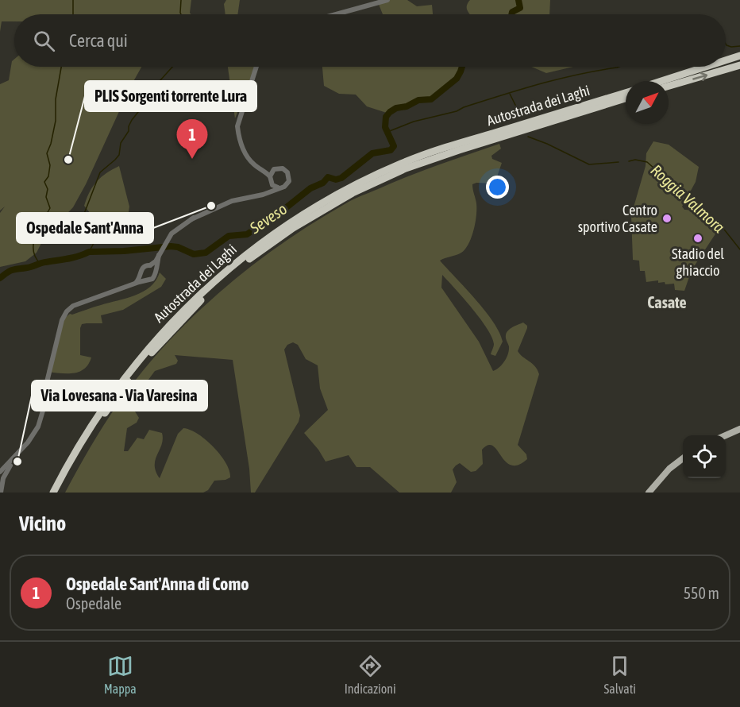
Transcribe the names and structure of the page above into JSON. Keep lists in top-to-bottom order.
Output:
{
  "streets": {
    "highway": ["Autostrada dei Laghi"]
  },
  "districts": ["Casate"],
  "water": ["Roggia Valmora", "Seveso"],
  "places": [
    "PLIS Sorgenti torrente Lura",
    "Ospedale Sant'Anna",
    "Centro sportivo Casate",
    "Stadio del ghiaccio",
    "Via Lovesana - Via Varesina"
  ],
  "north": "top right",
  "page": {
    "search": "Cerca qui",
    "pins": "1",
    "heading": "Vicino",
    "list": [
      {
        "mark": "1",
        "name": "Ospedale Sant'Anna di Como",
        "note": "Ospedale",
        "value": "550 m"
      }
    ],
    "nav": ["Mappa", "Indicazioni", "Salvati"]
  }
}
